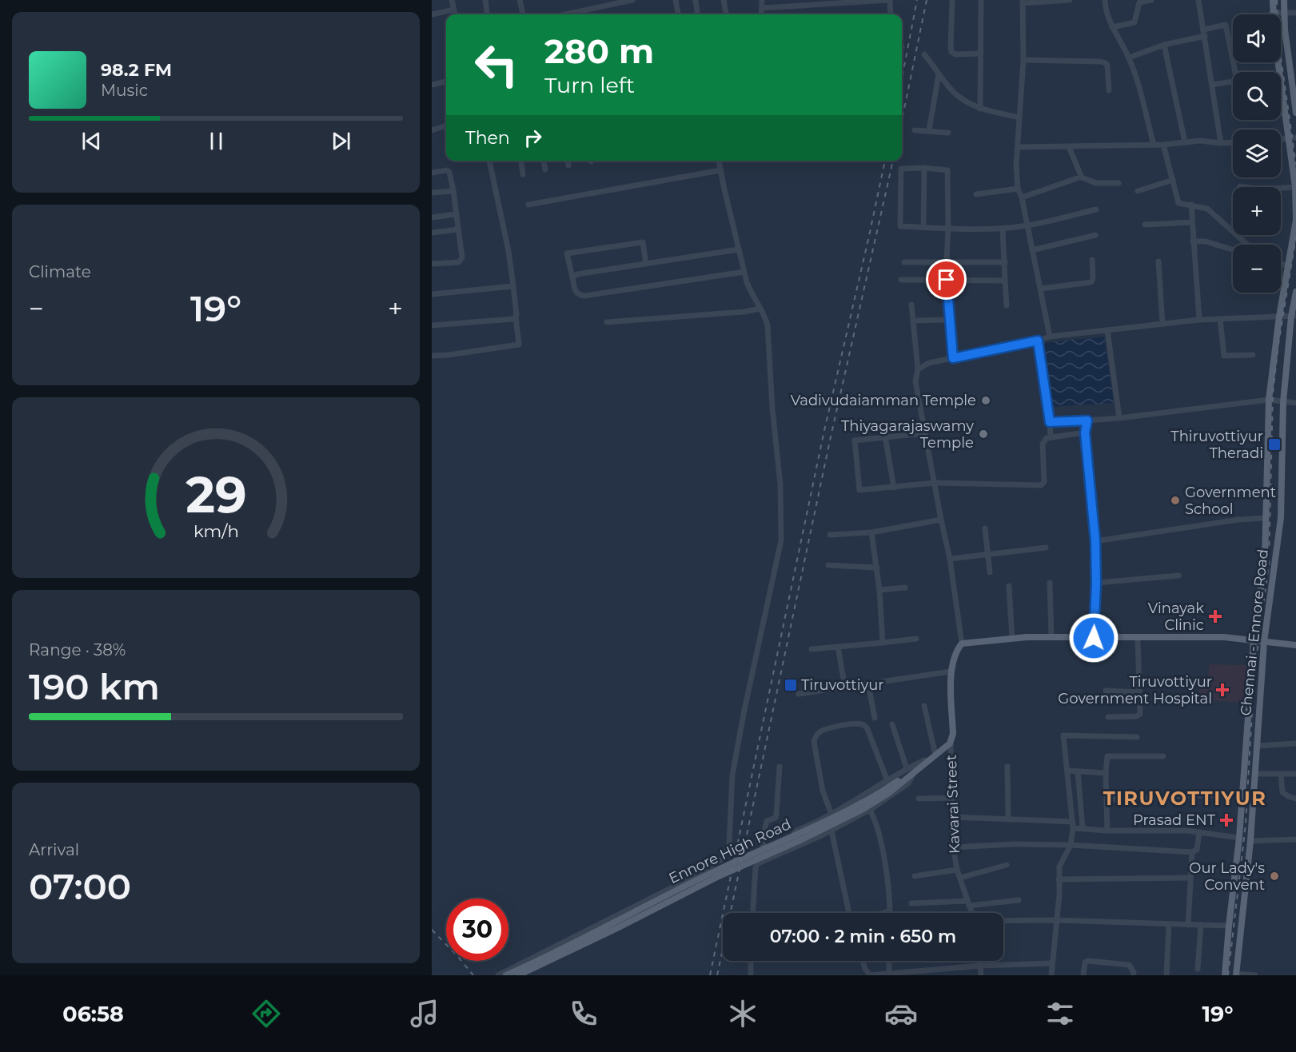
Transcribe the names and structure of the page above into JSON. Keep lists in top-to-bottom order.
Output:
{
  "streets": {
    "main road": ["Chennai - Ennore Road", "Ennore High Road"],
    "street": ["Kavarai Street"]
  },
  "crossings": [
    ["Kavarai Street", "Ennore High Road"]
  ],
  "districts": ["TIRUVOTTIYUR"],
  "places": {
    "other": [
      "Vadivudaiamman Temple",
      "Thiyagarajaswamy Temple",
      "Government School",
      "Our Lady's Convent"
    ],
    "transit": ["Thiruvottiyur Theradi", "Tiruvottiyur"],
    "health": ["Vinayak Clinic", "Tiruvottiyur Government Hospital", "Prasad ENT"]
  },
  "page": {
    "map_buttons": ["+", "−"],
    "turn": ["280 m", "Turn left"],
    "song": ["98.2 FM", "Music"],
    "then": "Then",
    "tile": [
      "Climate",
      ["Range · 38%", "190 km"],
      ["Arrival", "07:00"]
    ],
    "heat": ["−", "19°", "+"],
    "limit": "30",
    "trip": "07:00 · 2 min · 650 m",
    "tabs": ["06:58", "19°"],
    "gauge": ["29", "km/h"]
  }
}
